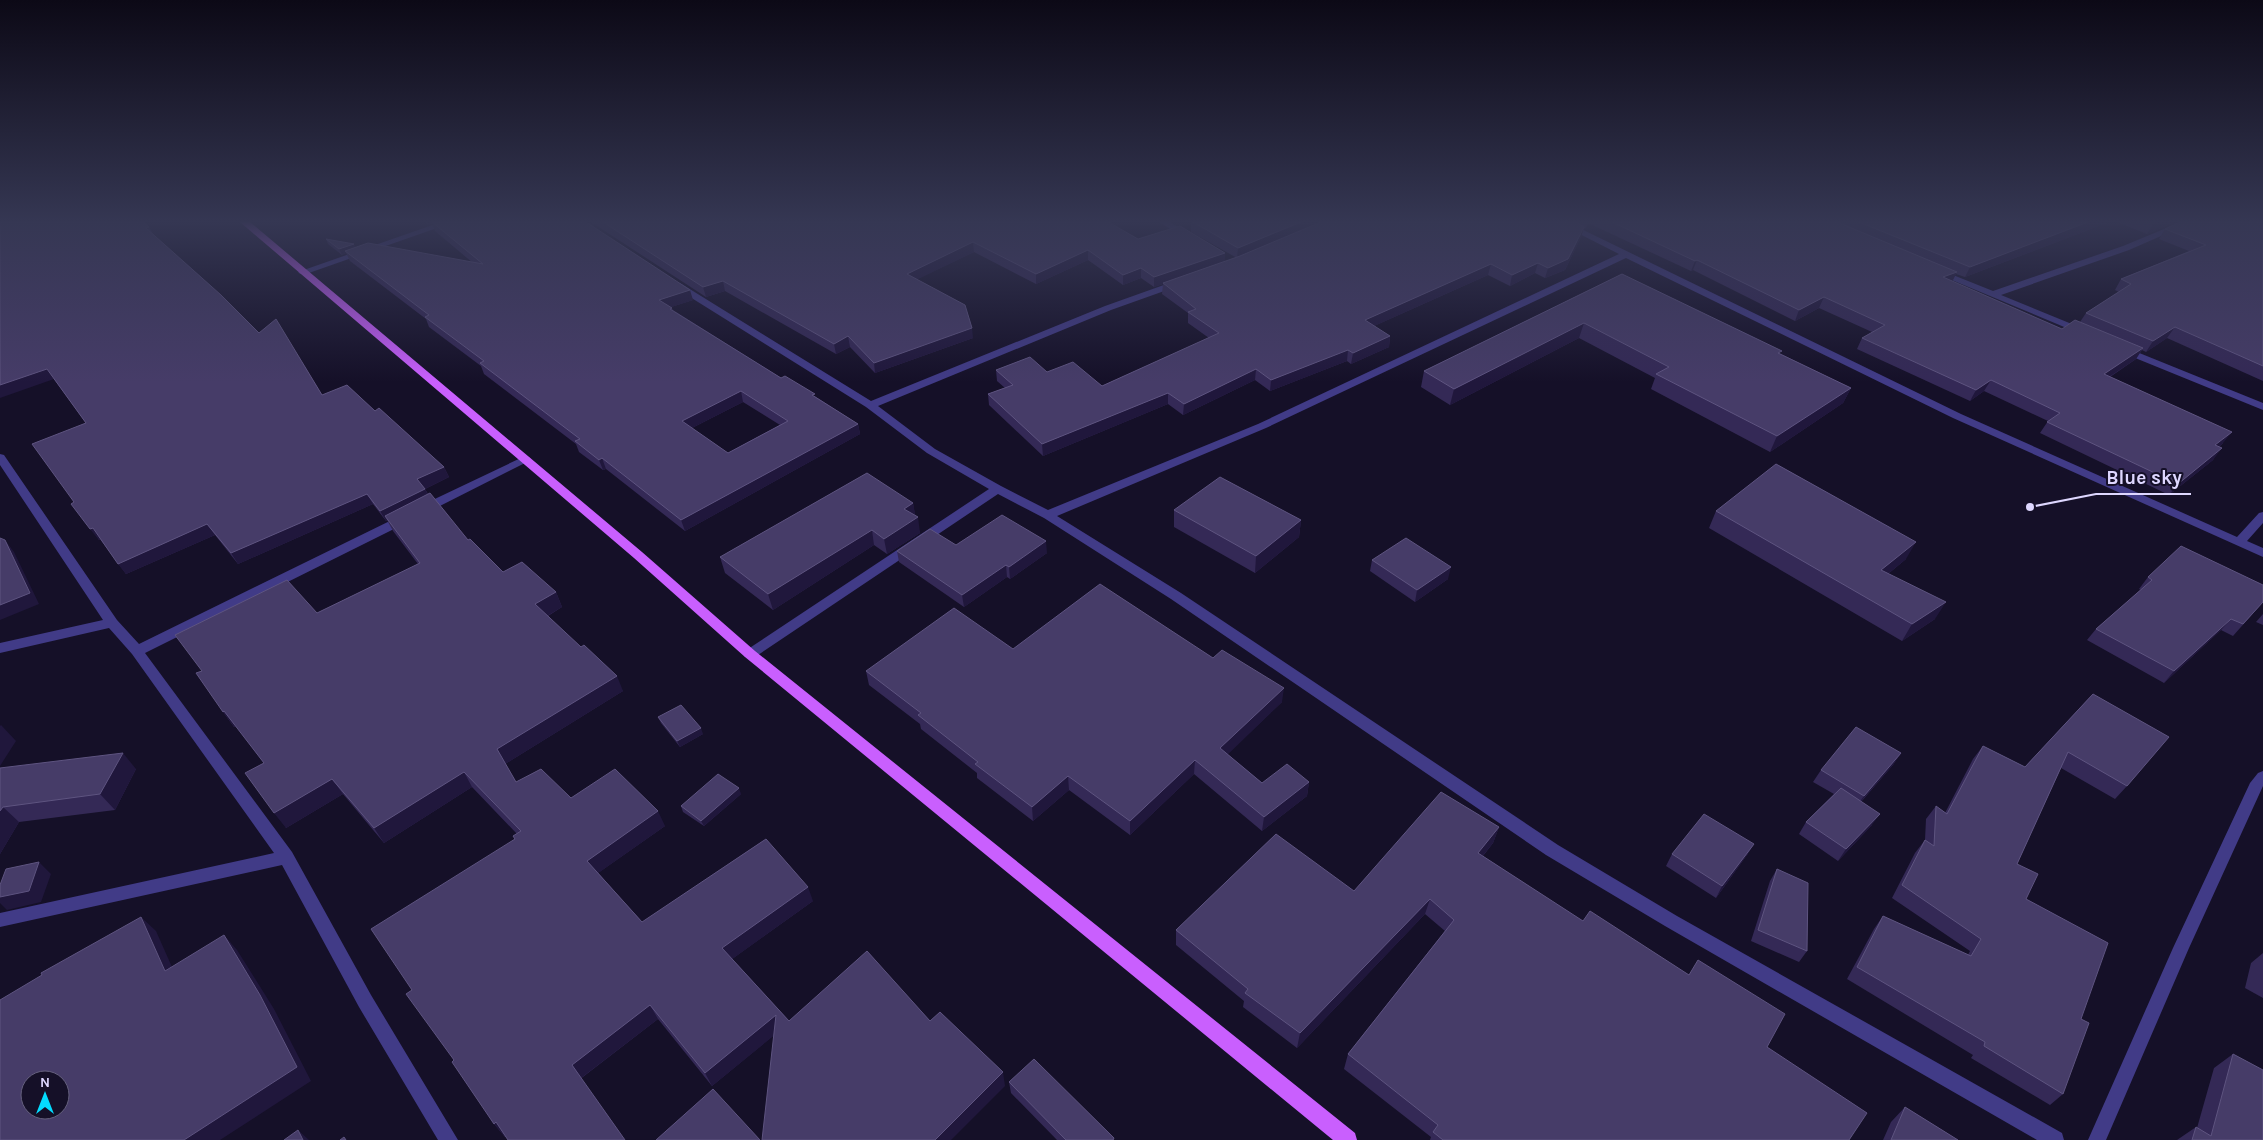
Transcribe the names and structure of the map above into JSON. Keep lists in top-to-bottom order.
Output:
{
  "places": ["Blue sky"],
  "north": "top"
}
